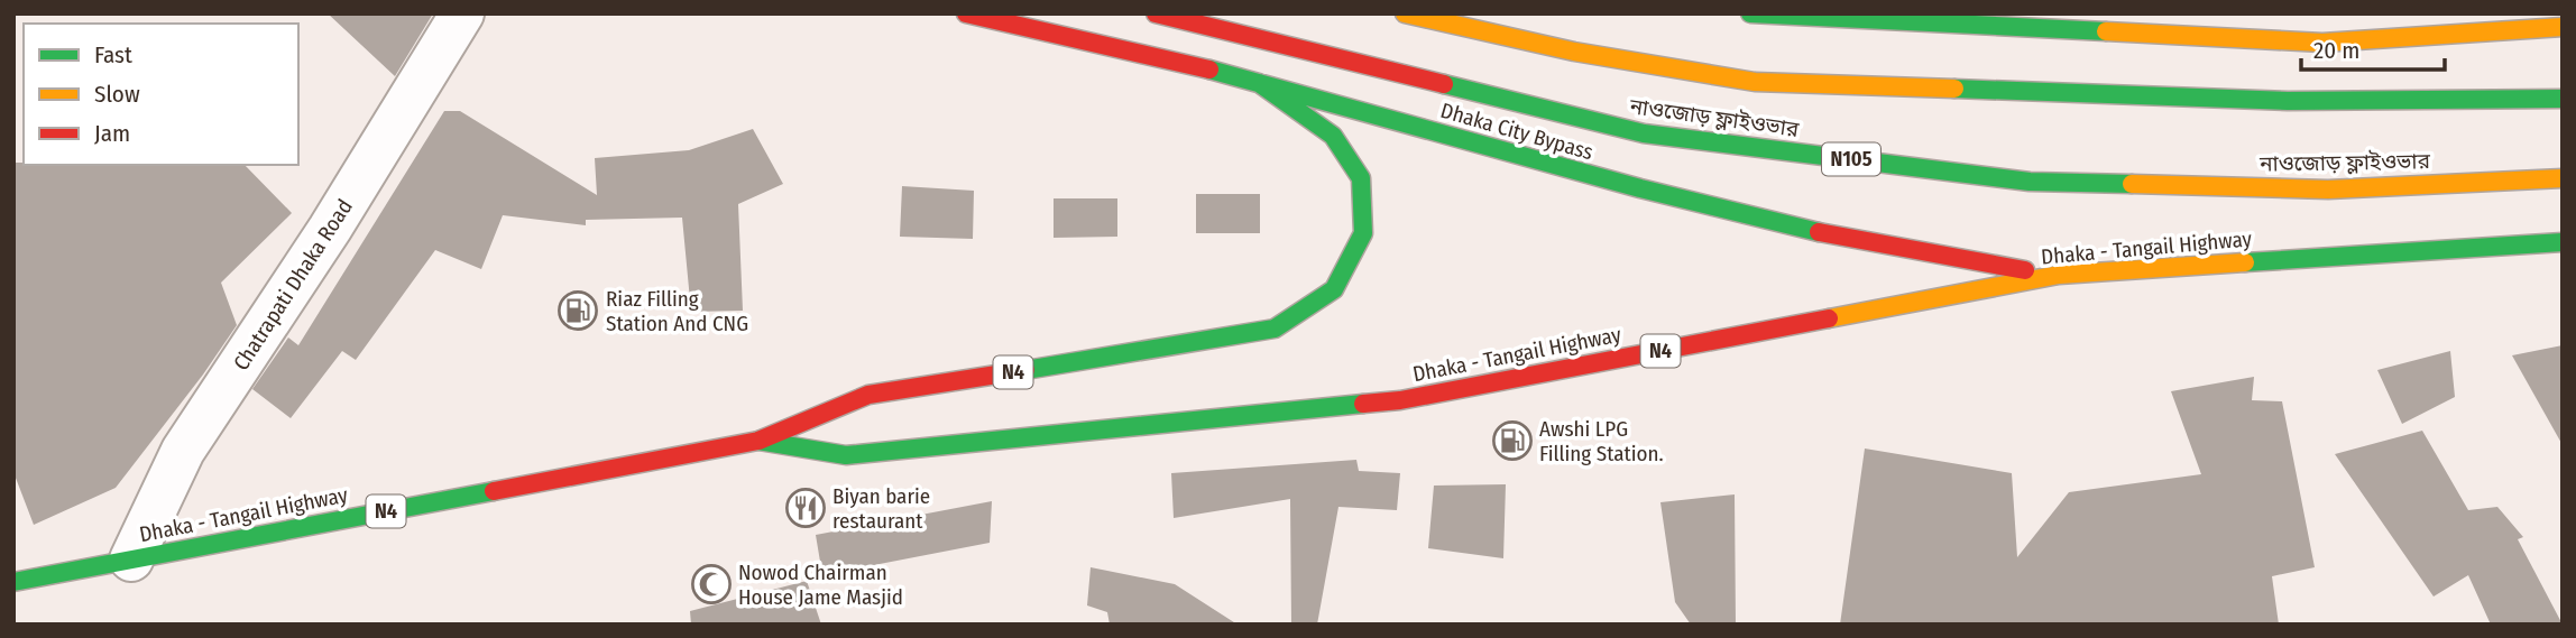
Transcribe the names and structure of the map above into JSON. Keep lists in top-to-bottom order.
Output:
{
  "streets": {
    "highway": [
      "নাওজোড় ফ্লাইওভার",
      "Dhaka City Bypass",
      "N105",
      "Dhaka - Tangail Highway",
      "N4"
    ],
    "street": ["Chatrapati Dhaka Road"]
  },
  "crossings": [
    ["Dhaka City Bypass", "Dhaka - Tangail Highway"],
    ["Dhaka - Tangail Highway", "Chatrapati Dhaka Road"]
  ],
  "places": {
    "fuel station": ["Riaz Filling Station And CNG", "Awshi LPG Filling Station."],
    "restaurant": ["Biyan barie restaurant"],
    "mosque": ["Nowod Chairman House Jame Masjid"]
  },
  "legend": ["Fast", "Slow", "Jam"],
  "scale_bar": "20 m"
}
